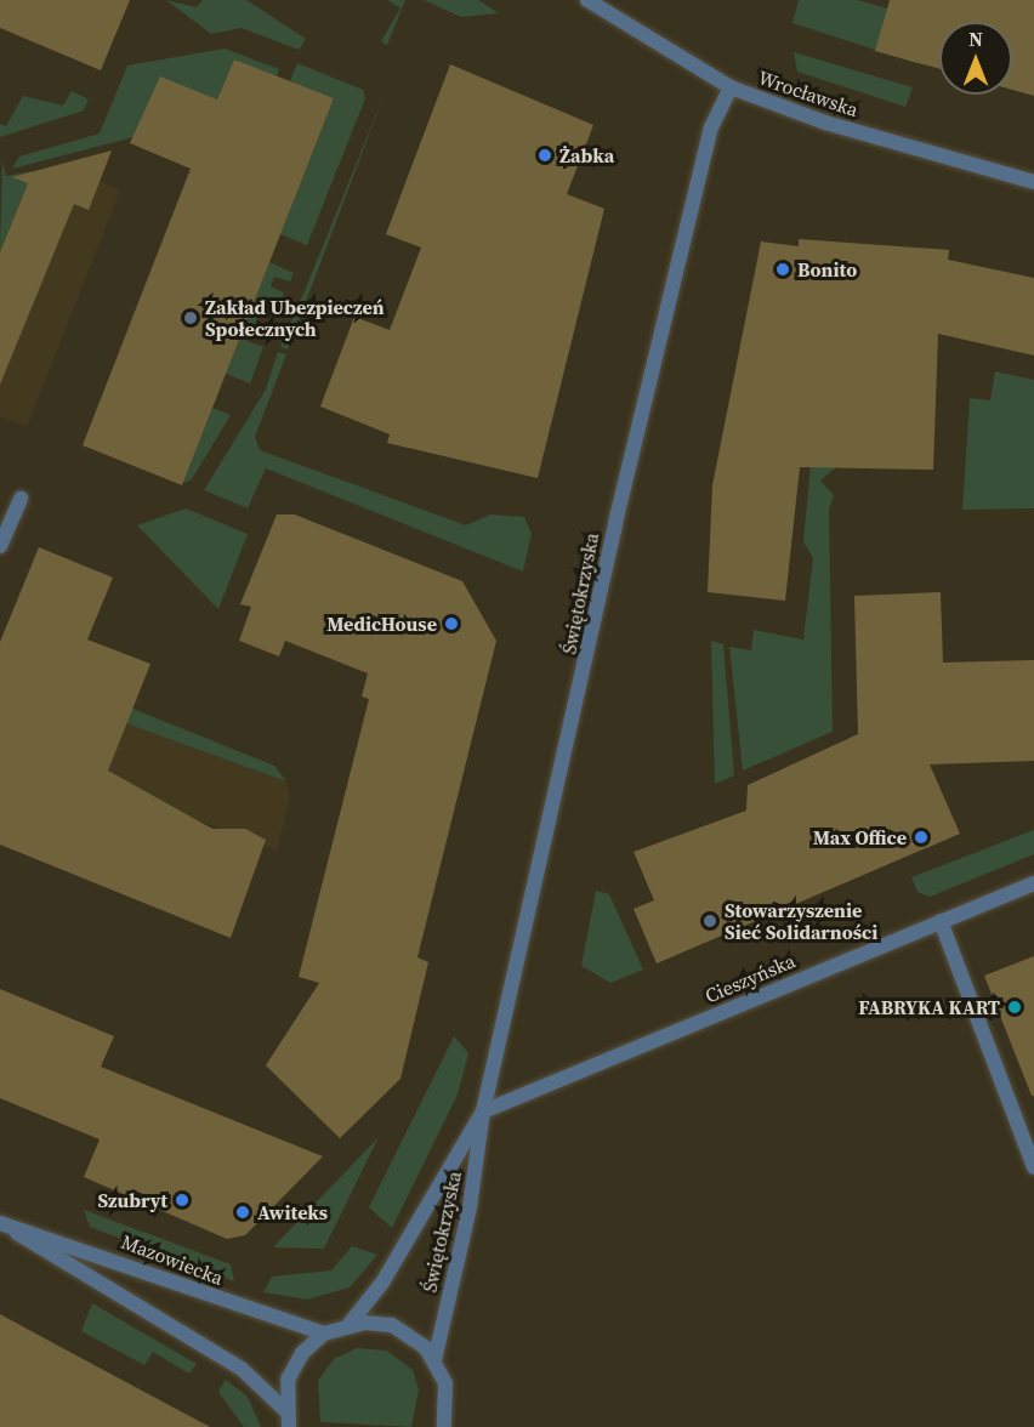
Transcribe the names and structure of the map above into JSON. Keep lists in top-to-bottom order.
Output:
{
  "streets": {
    "street": [
      "Wrocławska",
      "Świętokrzyska",
      "Cieszyńska",
      "Mazowiecka"
    ]
  },
  "crossings": [
    ["Wrocławska", "Świętokrzyska"],
    ["Świętokrzyska", "Cieszyńska"]
  ],
  "places": [
    "Żabka",
    "Bonito",
    "Zakład Ubezpieczeń Społecznych",
    "MedicHouse",
    "Max Office",
    "Stowarzyszenie Sieć Solidarności",
    "FABRYKA KART",
    "Szubryt",
    "Awiteks"
  ],
  "north": "top"
}
